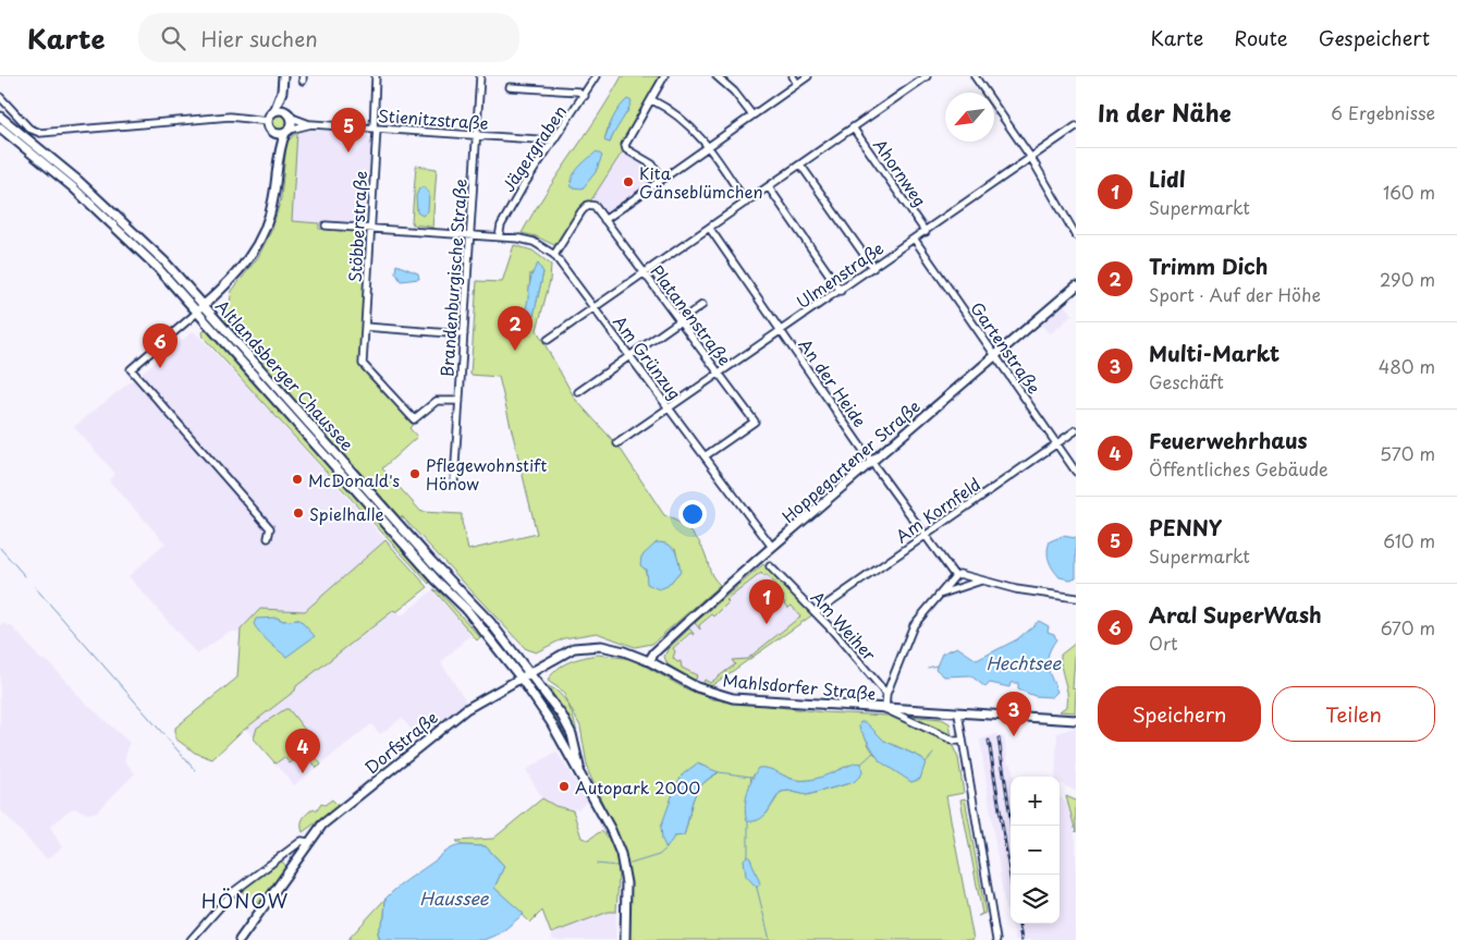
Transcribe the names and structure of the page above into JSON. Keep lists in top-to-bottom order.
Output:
{
  "streets": {
    "main road": [
      "Altlandsberger Chaussee",
      "Hoppegartener Straße",
      "Mahlsdorfer Straße",
      "Dorfstraße"
    ],
    "street": [
      "Stienitzstraße",
      "Jägergraben",
      "Ahornweg",
      "Stöbberstraße",
      "Ulmenstraße",
      "Brandenburgische Straße",
      "Platanenstraße",
      "Gartenstraße",
      "Am Grünzug",
      "An der Heide",
      "Am Kornfeld",
      "Am Weiher"
    ]
  },
  "crossings": [
    ["Stienitzstraße", "Jägergraben"],
    ["Stienitzstraße", "Stöbberstraße"],
    ["Stienitzstraße", "Brandenburgische Straße"],
    ["Jägergraben", "Am Grünzug"],
    ["Ahornweg", "Ulmenstraße"],
    ["Stöbberstraße", "Brandenburgische Straße"],
    ["Stöbberstraße", "Am Grünzug"],
    ["Ulmenstraße", "Platanenstraße"],
    ["Ulmenstraße", "Gartenstraße"],
    ["Ulmenstraße", "Am Grünzug"],
    ["Ulmenstraße", "An der Heide"],
    ["Brandenburgische Straße", "Am Grünzug"],
    ["Platanenstraße", "Am Grünzug"],
    ["Gartenstraße", "Hoppegartener Straße"],
    ["Gartenstraße", "Am Kornfeld"],
    ["Am Grünzug", "Hoppegartener Straße"],
    ["Altlandsberger Chaussee", "Mahlsdorfer Straße"],
    ["Altlandsberger Chaussee", "Dorfstraße"],
    ["An der Heide", "Hoppegartener Straße"],
    ["An der Heide", "Am Kornfeld"],
    ["Hoppegartener Straße", "Mahlsdorfer Straße"],
    ["Am Kornfeld", "Am Weiher"],
    ["Mahlsdorfer Straße", "Dorfstraße"]
  ],
  "districts": ["HÖNOW"],
  "water": ["Hechtsee", "Haussee"],
  "places": [
    "Kita Gänseblümchen",
    "Pflegewohnstift Hönow",
    "McDonald's",
    "Spielhalle",
    "Autopark 2000"
  ],
  "north": "bottom left",
  "page": {
    "header": "Karte",
    "search": "Hier suchen",
    "nav": ["Karte", "Route", "Gespeichert"],
    "heading": ["In der Nähe", "6 Ergebnisse"],
    "pins": [
      "5",
      "2",
      "6",
      "1",
      "3",
      "4"
    ],
    "list": [
      {
        "mark": "1",
        "name": "Lidl",
        "note": "Supermarkt",
        "value": "160 m"
      },
      {
        "mark": "2",
        "name": "Trimm Dich",
        "note": "Sport · Auf der Höhe",
        "value": "290 m"
      },
      {
        "mark": "3",
        "name": "Multi-Markt",
        "note": "Geschäft",
        "value": "480 m"
      },
      {
        "mark": "4",
        "name": "Feuerwehrhaus",
        "note": "Öffentliches Gebäude",
        "value": "570 m"
      },
      {
        "mark": "5",
        "name": "PENNY",
        "note": "Supermarkt",
        "value": "610 m"
      },
      {
        "mark": "6",
        "name": "Aral SuperWash",
        "note": "Ort",
        "value": "670 m"
      }
    ],
    "buttons": ["Speichern", "Teilen"],
    "map_buttons": ["+", "−"]
  }
}
